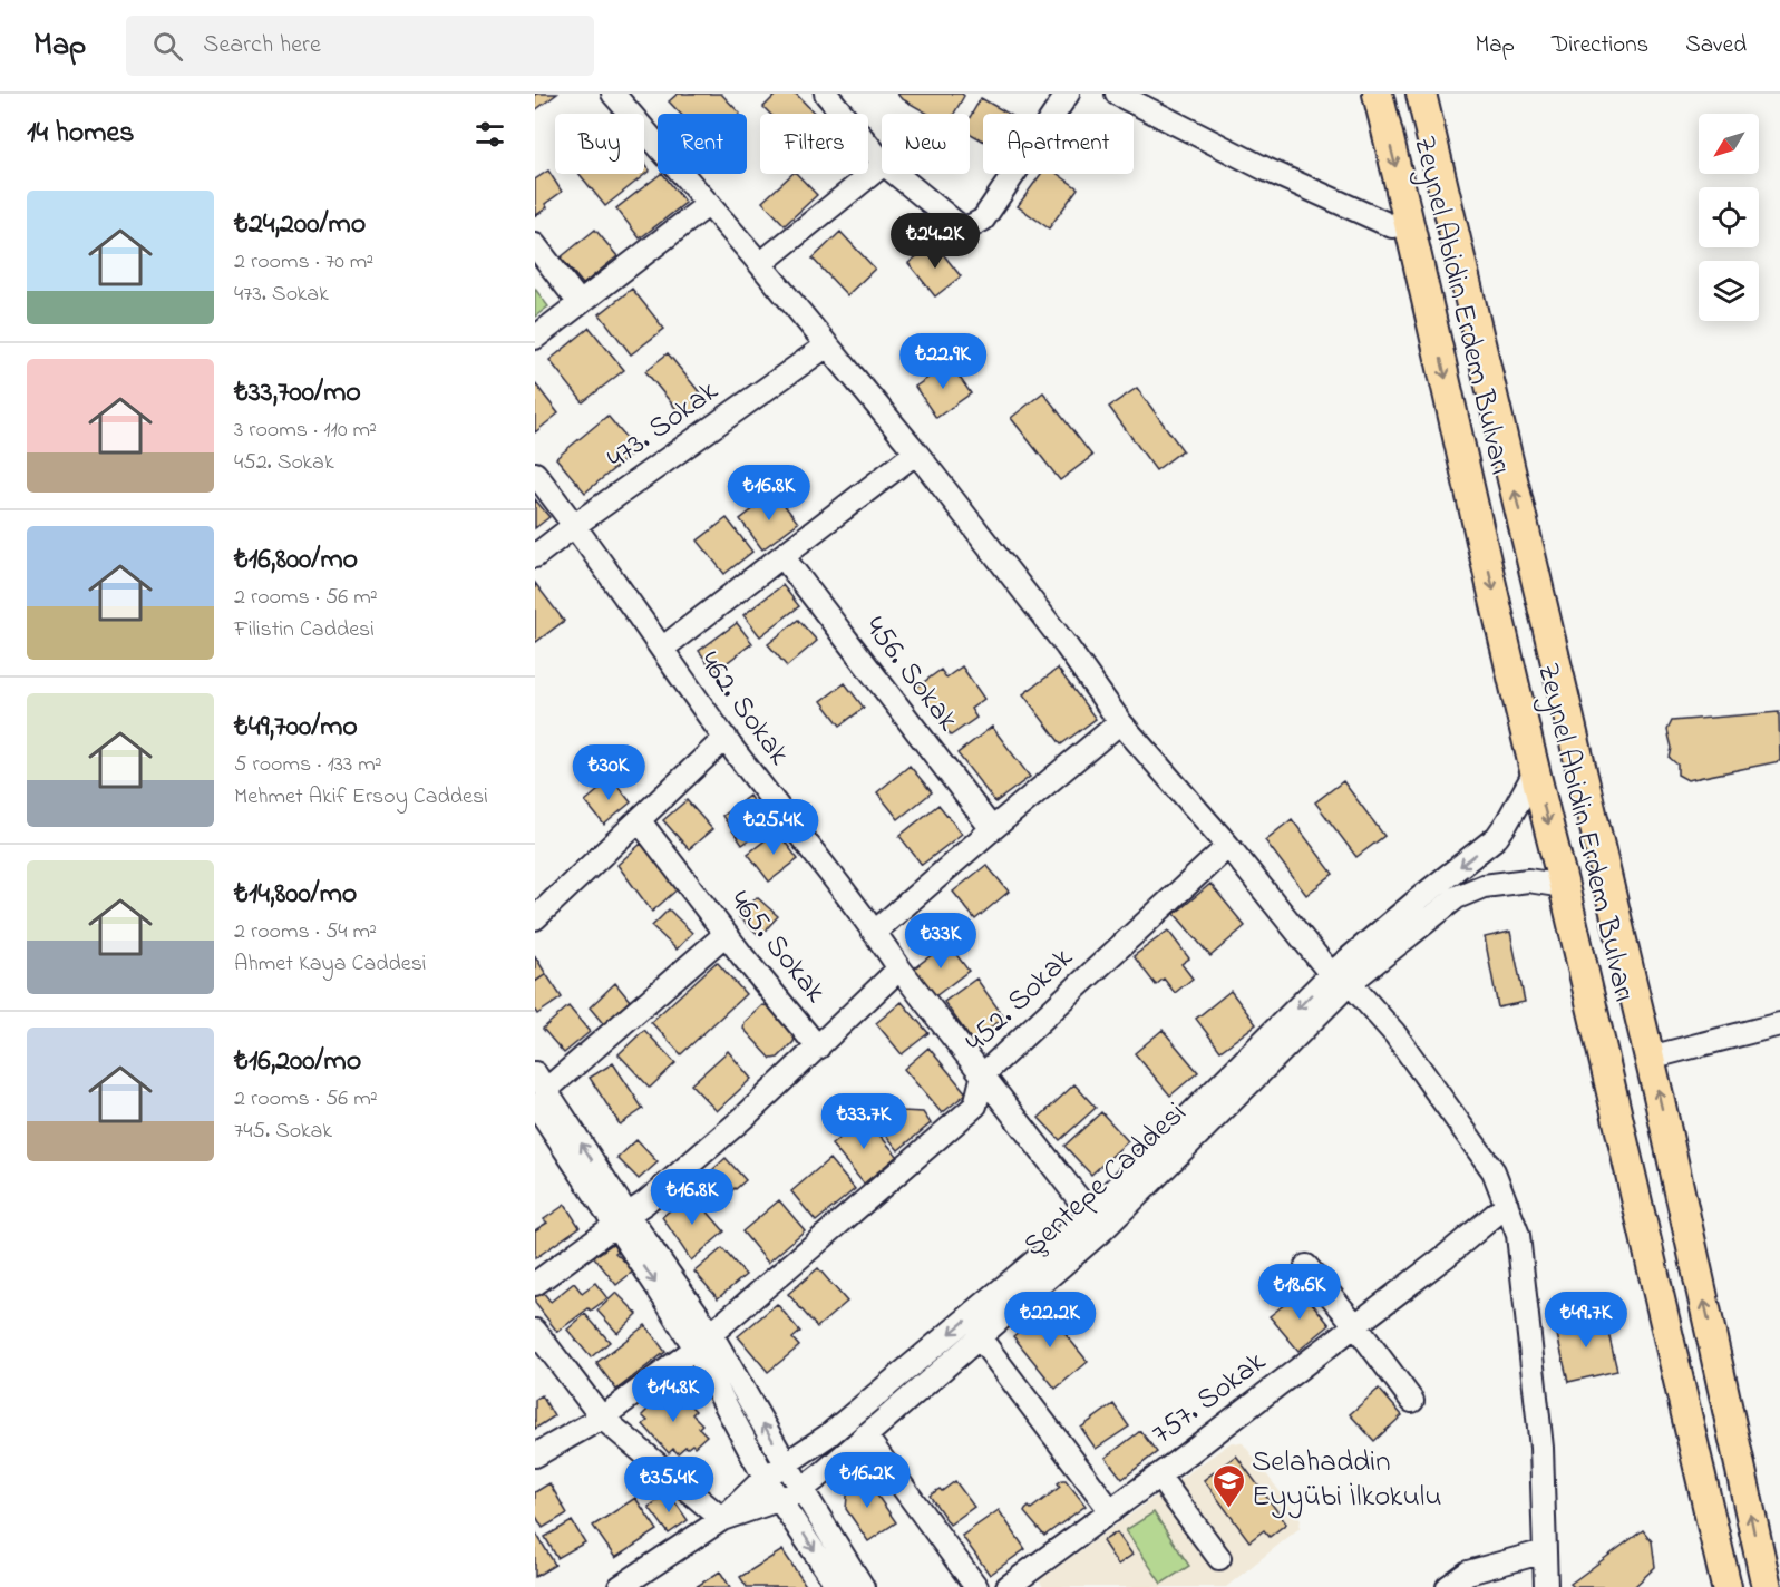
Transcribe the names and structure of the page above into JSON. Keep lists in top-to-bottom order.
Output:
{
  "streets": {
    "main road": ["Zeynel Abidin Erdem Bulvarı"],
    "street": [
      "473. Sokak",
      "456. Sokak",
      "462. Sokak",
      "465. Sokak",
      "452. Sokak",
      "Şentepe Caddesi",
      "757. Sokak"
    ]
  },
  "crossings": [
    ["Zeynel Abidin Erdem Bulvarı", "Şentepe Caddesi"],
    ["473. Sokak", "462. Sokak"],
    ["462. Sokak", "452. Sokak"],
    ["462. Sokak", "Şentepe Caddesi"]
  ],
  "places": {
    "school or university": ["Selahaddin Eyyübi İlkokulu"]
  },
  "north": "bottom left",
  "page": {
    "header": "Map",
    "search": "Search here",
    "nav": ["Map", "Directions", "Saved"],
    "heading": "14 homes",
    "chip": [
      "Buy",
      "Rent",
      "Filters",
      "New",
      "Apartment"
    ],
    "list": [
      {
        "name": "₺24,200/mo",
        "note": "2 rooms · 70 m² · 473. Sokak"
      },
      {
        "name": "₺33,700/mo",
        "note": "3 rooms · 110 m² · 452. Sokak"
      },
      {
        "name": "₺16,800/mo",
        "note": "2 rooms · 56 m² · Filistin Caddesi"
      },
      {
        "name": "₺49,700/mo",
        "note": "5 rooms · 133 m² · Mehmet Akif Ersoy Caddesi"
      },
      {
        "name": "₺14,800/mo",
        "note": "2 rooms · 54 m² · Ahmet Kaya Caddesi"
      },
      {
        "name": "₺16,200/mo",
        "note": "2 rooms · 56 m² · 745. Sokak"
      }
    ],
    "price": [
      "₺24.2K",
      "₺22.9K",
      "₺16.8K",
      "₺30K",
      "₺25.4K",
      "₺33K",
      "₺33.7K",
      "₺16.8K",
      "₺18.6K",
      "₺22.2K",
      "₺49.7K",
      "₺14.8K",
      "₺16.2K",
      "₺35.4K"
    ]
  }
}
